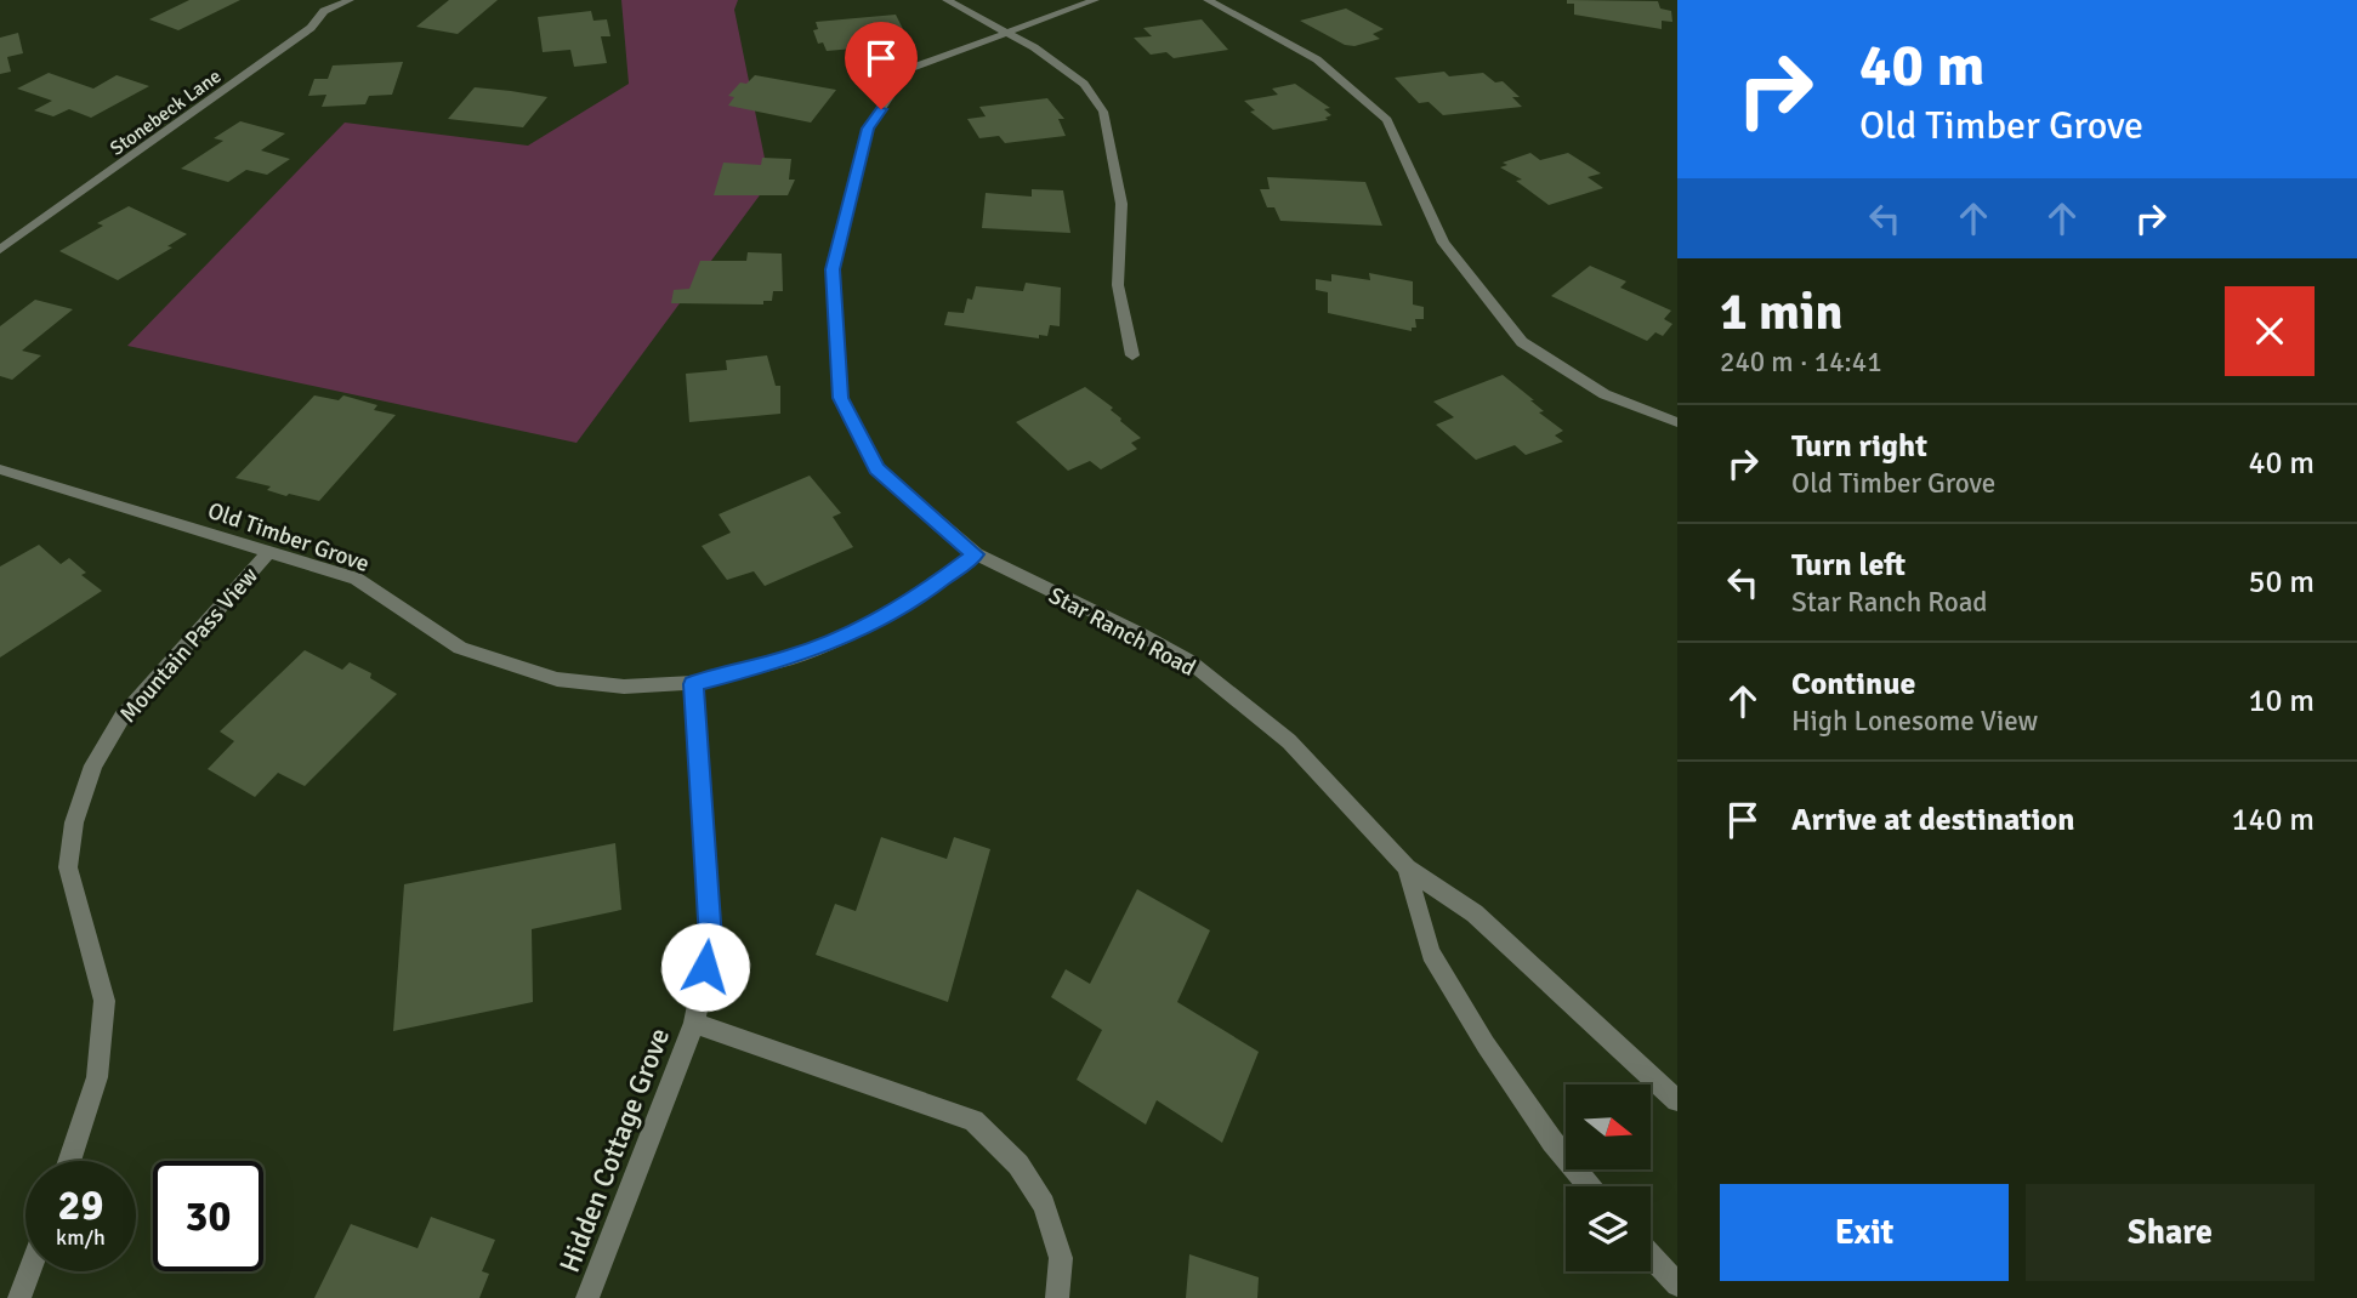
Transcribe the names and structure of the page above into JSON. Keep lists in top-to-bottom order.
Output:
{
  "streets": {
    "street": [
      "Stonebeck Lane",
      "Old Timber Grove",
      "Star Ranch Road",
      "Mountain Pass View",
      "Hidden Cottage Grove"
    ]
  },
  "crossings": [
    ["Old Timber Grove", "Star Ranch Road"],
    ["Old Timber Grove", "Mountain Pass View"],
    ["Old Timber Grove", "Hidden Cottage Grove"]
  ],
  "north": "right",
  "page": {
    "turn": ["40 m", "Old Timber Grove"],
    "heading": ["1 min", "240 m · 14:41"],
    "list": [
      {
        "name": "Turn right",
        "note": "Old Timber Grove",
        "value": "40 m"
      },
      {
        "name": "Turn left",
        "note": "Star Ranch Road",
        "value": "50 m"
      },
      {
        "name": "Continue",
        "note": "High Lonesome View",
        "value": "10 m"
      },
      {
        "name": "Arrive at destination",
        "value": "140 m"
      }
    ],
    "speed": "29 km/h",
    "limit": "30",
    "buttons": ["Exit", "Share"]
  }
}
